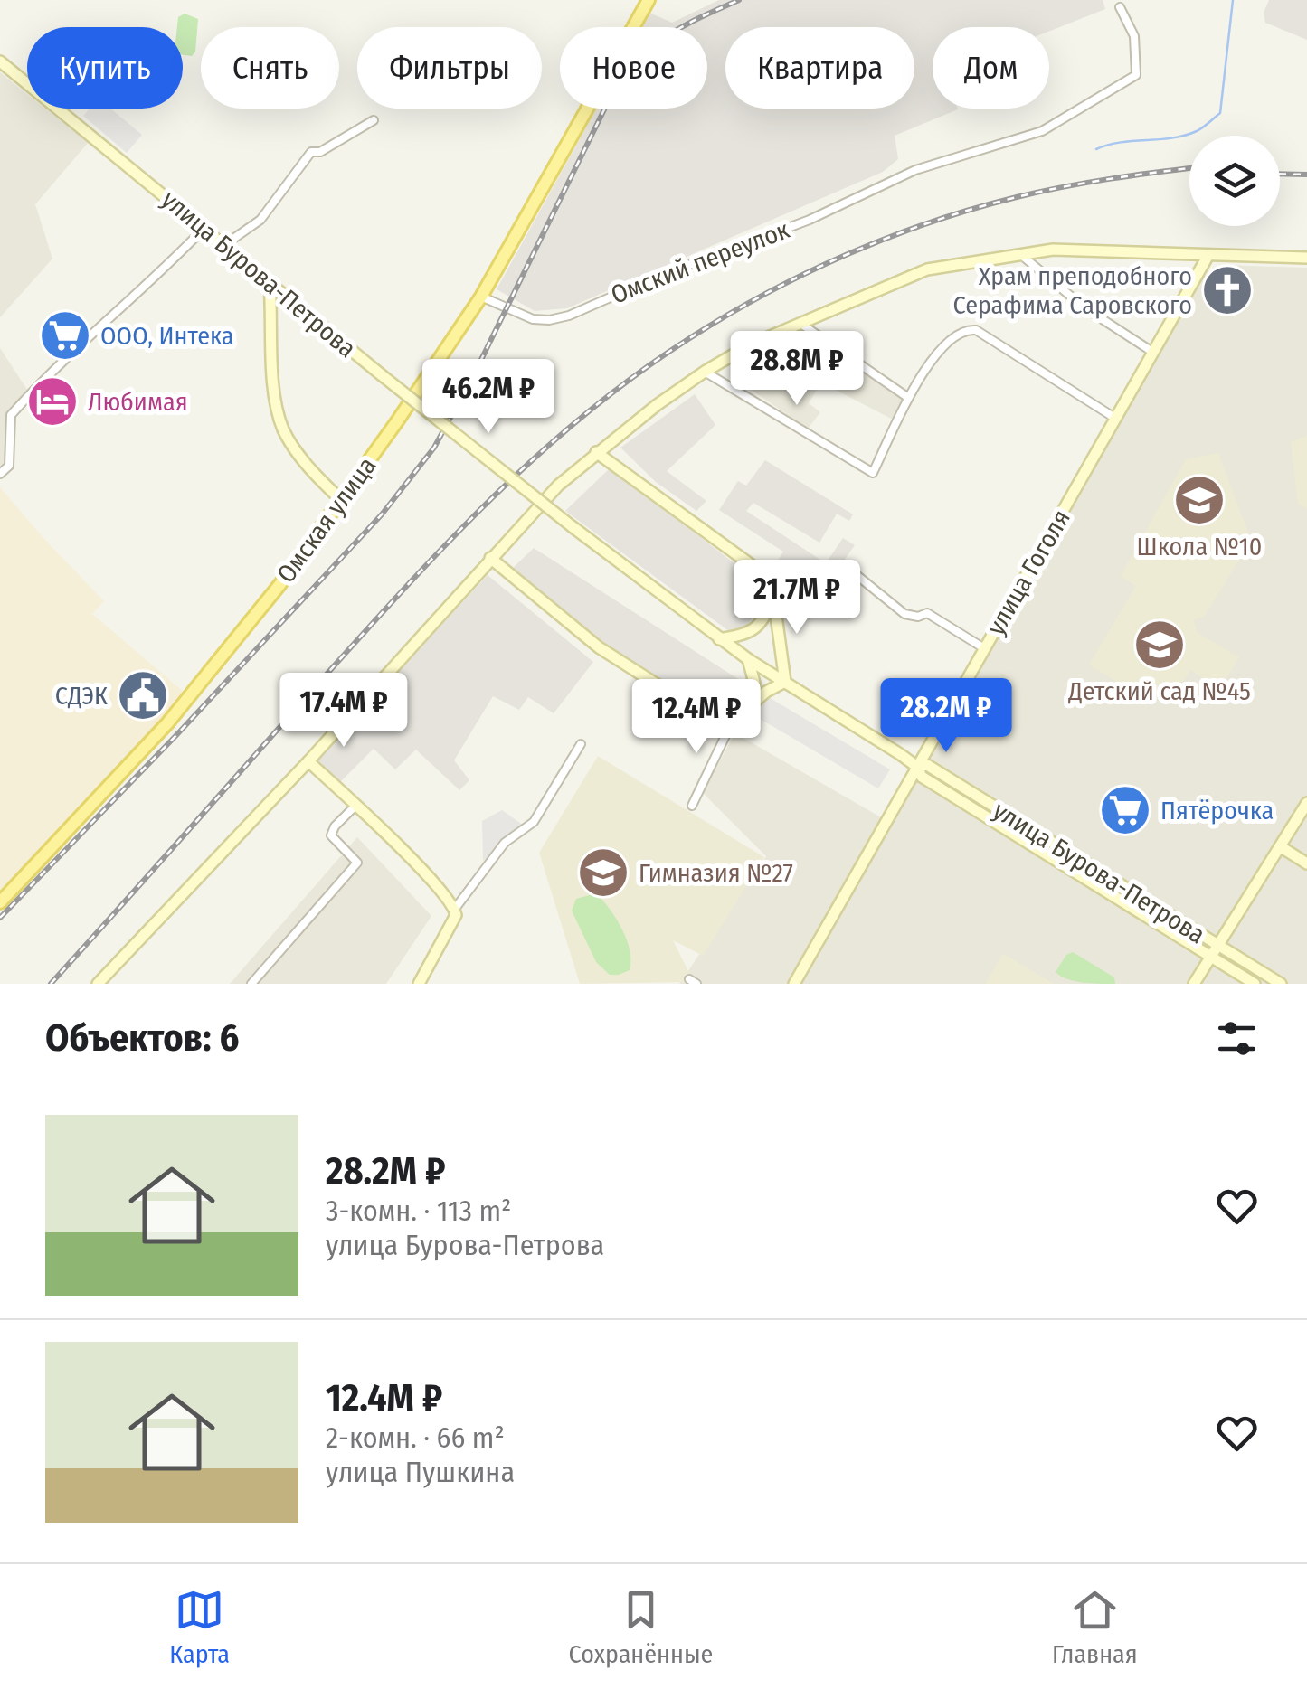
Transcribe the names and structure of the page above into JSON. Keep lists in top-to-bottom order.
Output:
{
  "streets": {
    "main road": ["улица Бурова-Петрова", "Омская улица", "улица Гоголя"],
    "street": ["Омский переулок"]
  },
  "crossings": [
    ["Омский переулок", "Омская улица"],
    ["улица Бурова-Петрова", "улица Гоголя"]
  ],
  "places": {
    "church": ["Храм преподобного Серафима Саровского"],
    "supermarket": ["ООО, Интека", "Пятёрочка"],
    "hotel": ["Любимая"],
    "school or university": ["Школа №10", "Детский сад №45", "Гимназия №27"],
    "public building": ["СДЭК"]
  },
  "page": {
    "chip": [
      "Купить",
      "Снять",
      "Фильтры",
      "Новое",
      "Квартира",
      "Дом"
    ],
    "price": [
      "28.8M ₽",
      "46.2M ₽",
      "21.7M ₽",
      "17.4M ₽",
      "28.2M ₽",
      "12.4M ₽"
    ],
    "heading": "Объектов: 6",
    "list": [
      {
        "name": "28.2M ₽",
        "note": "3-комн. · 113 m² · улица Бурова-Петрова"
      },
      {
        "name": "12.4M ₽",
        "note": "2-комн. · 66 m² · улица Пушкина"
      }
    ],
    "tabs": ["Карта", "Сохранённые", "Главная"]
  }
}
